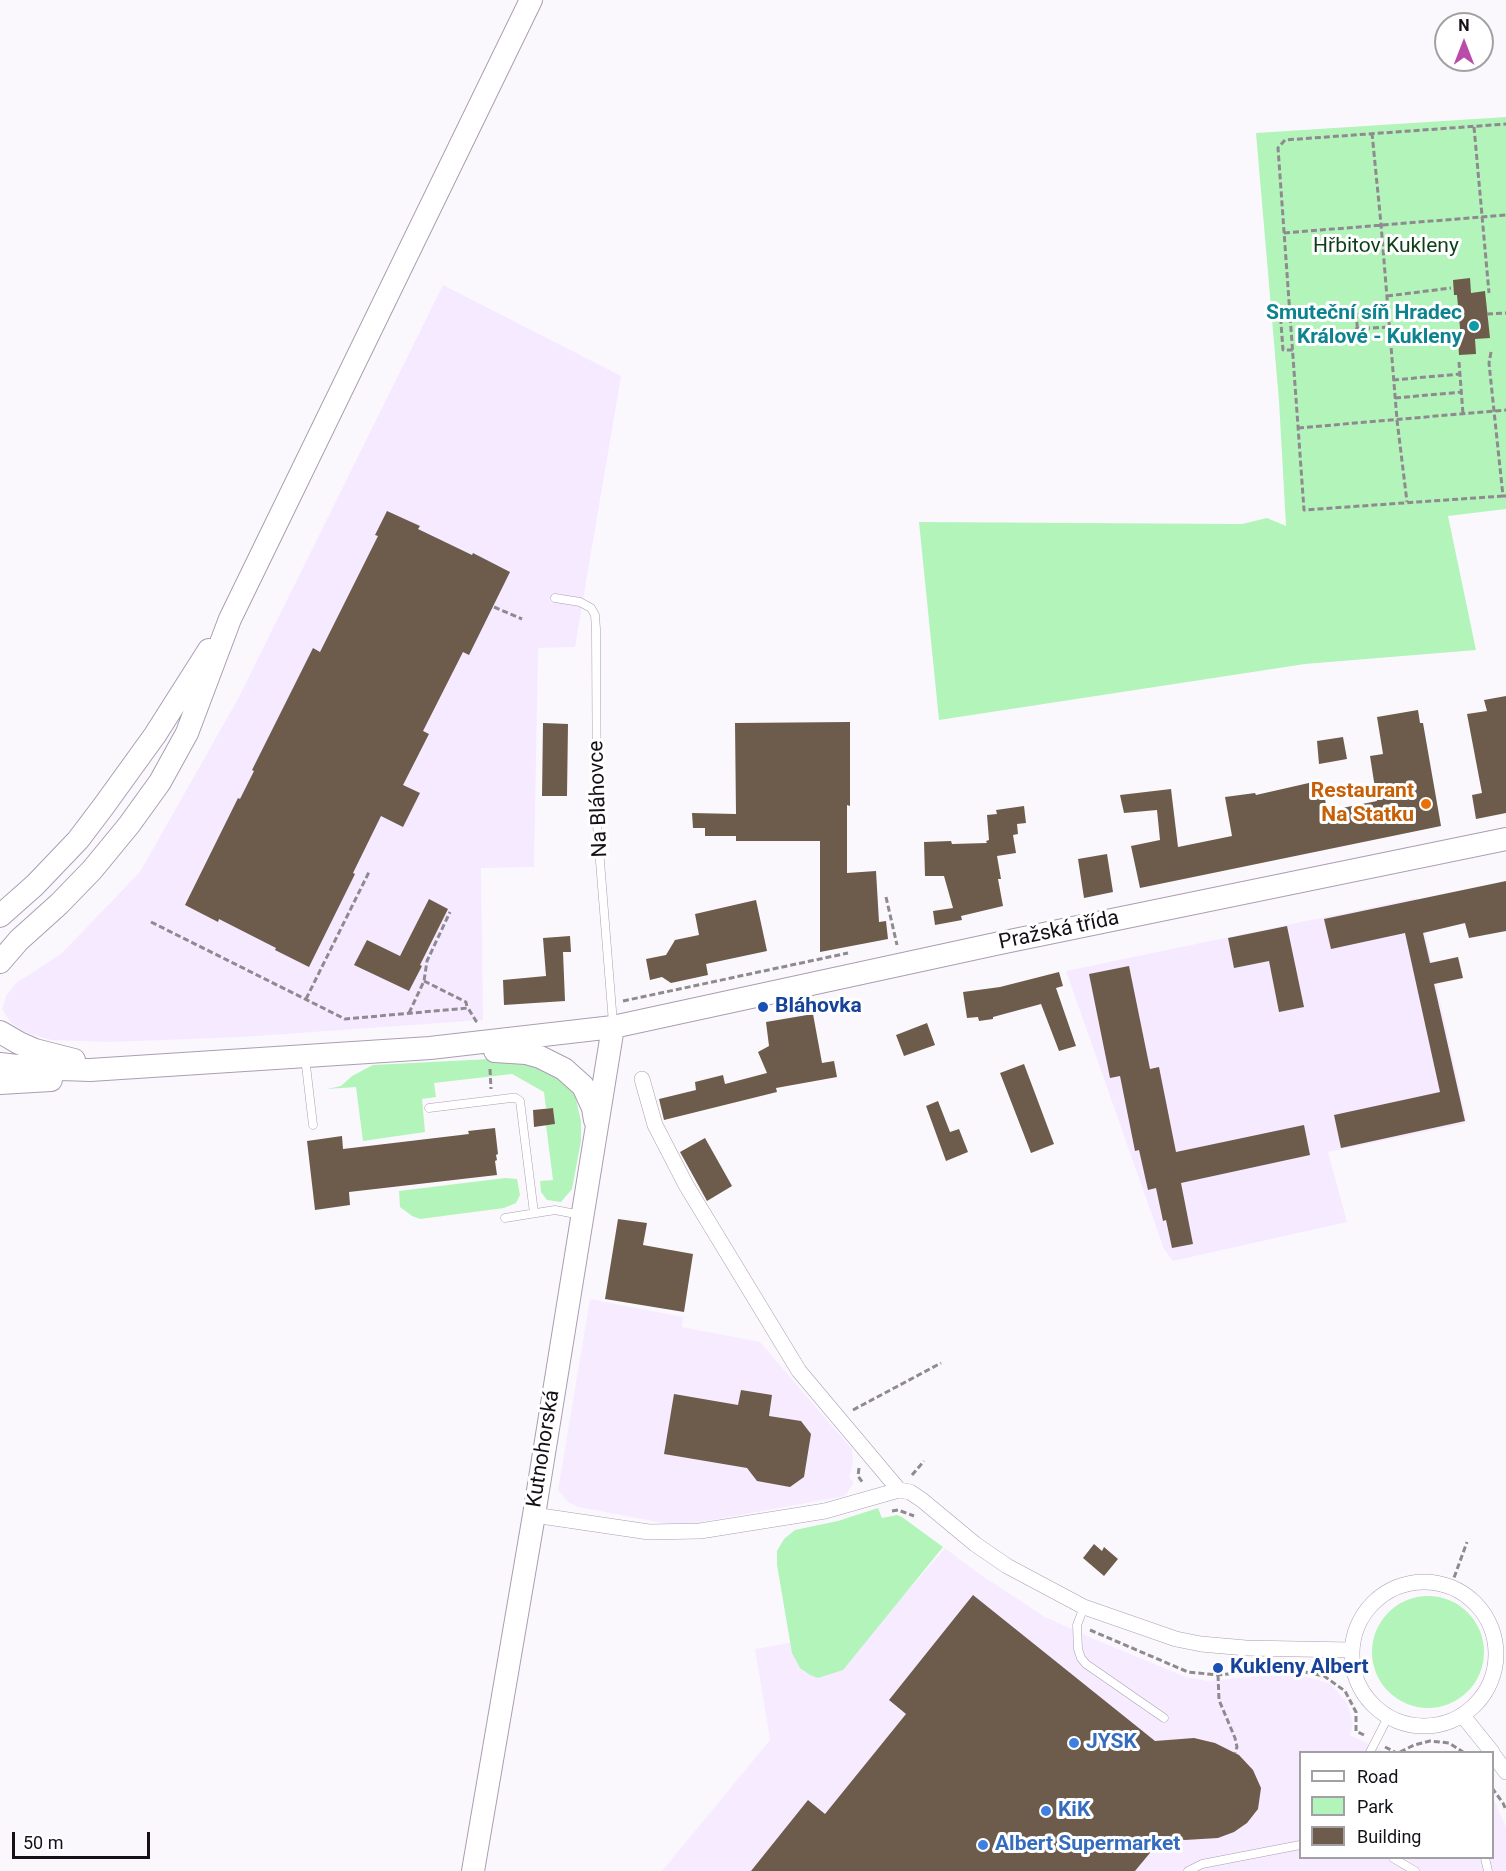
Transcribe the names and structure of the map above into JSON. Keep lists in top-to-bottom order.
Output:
{
  "streets": {
    "main road": ["Pražská třída", "Kutnohorská"],
    "lane": ["Na Bláhovce"]
  },
  "crossings": [
    ["Na Bláhovce", "Pražská třída"],
    ["Na Bláhovce", "Kutnohorská"],
    ["Pražská třída", "Kutnohorská"]
  ],
  "parks": ["Hřbitov Kukleny"],
  "places": [
    "Smuteční síň Hradec Králové - Kukleny",
    "Restaurant Na Statku",
    "Bláhovka",
    "Kukleny Albert",
    "JYSK",
    "KiK",
    "Albert Supermarket"
  ],
  "legend": ["Road", "Park", "Building"],
  "scale_bar": "50 m",
  "north": "top"
}
